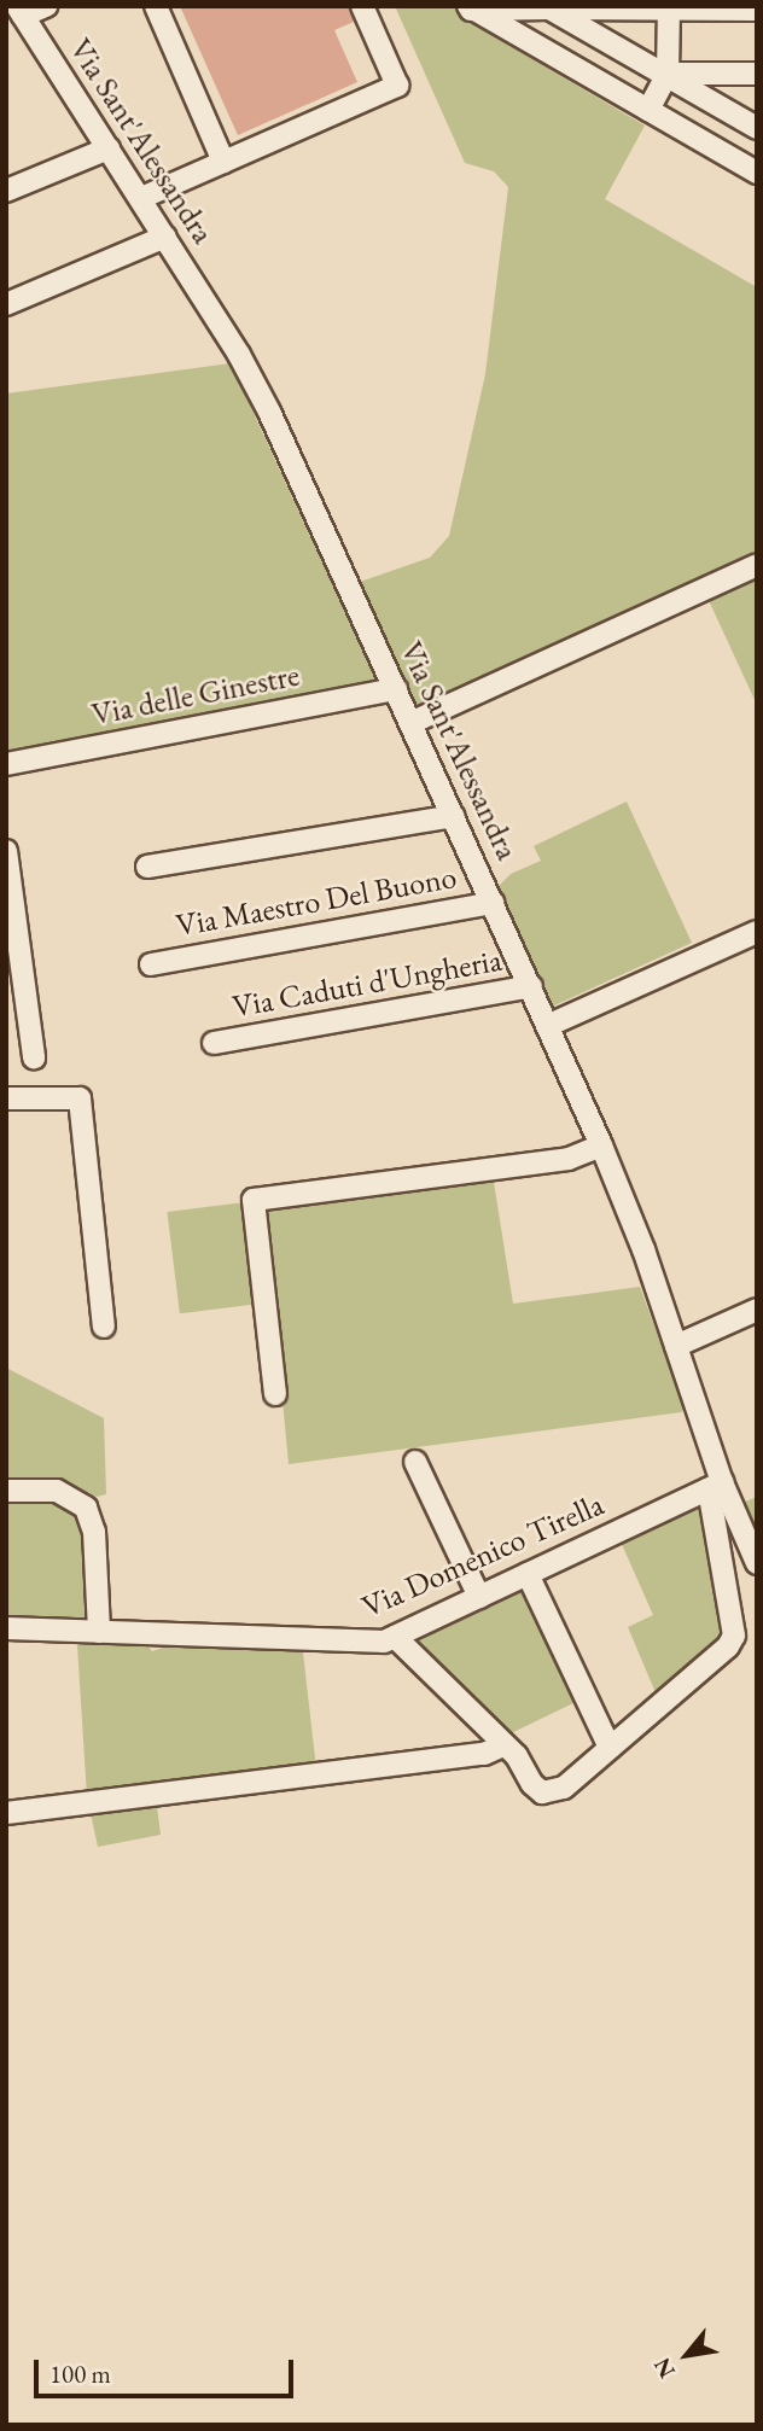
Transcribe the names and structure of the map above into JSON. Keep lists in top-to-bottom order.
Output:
{
  "streets": {
    "street": [
      "Via Sant'Alessandra",
      "Via delle Ginestre",
      "Via Maestro Del Buono",
      "Via Caduti d'Ungheria",
      "Via Domenico Tirella"
    ]
  },
  "crossings": [
    ["Via Sant'Alessandra", "Via delle Ginestre"],
    ["Via Sant'Alessandra", "Via Maestro Del Buono"],
    ["Via Sant'Alessandra", "Via Caduti d'Ungheria"],
    ["Via Sant'Alessandra", "Via Domenico Tirella"]
  ],
  "scale_bar": "100 m",
  "north": "bottom left"
}
